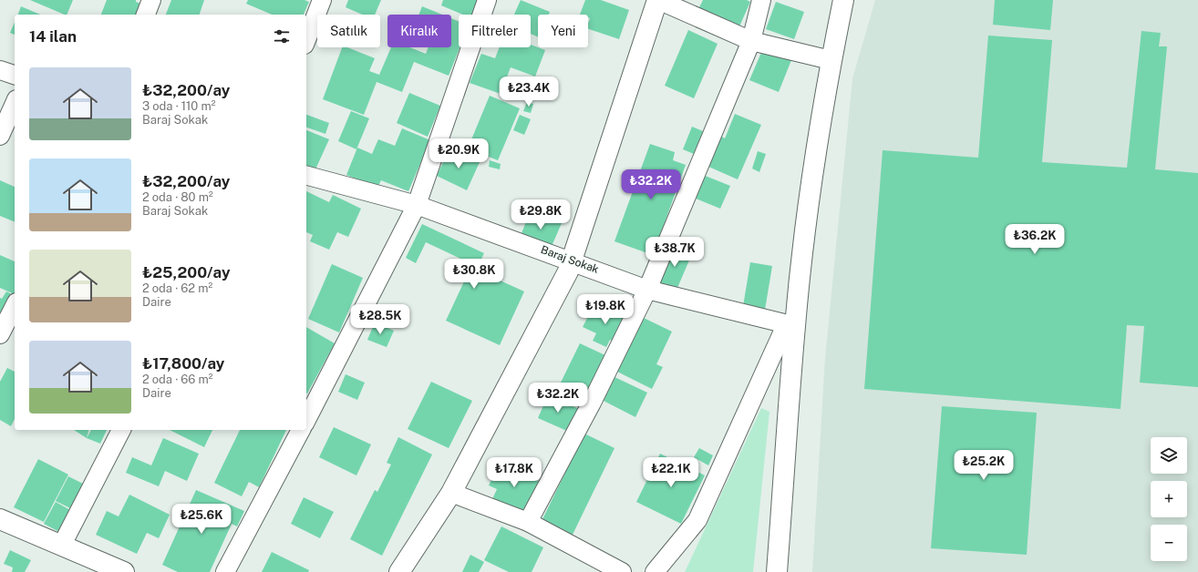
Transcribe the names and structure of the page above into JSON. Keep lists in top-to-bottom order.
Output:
{
  "streets": {
    "street": ["Baraj Sokak"]
  },
  "page": {
    "chip": [
      "Satılık",
      "Kiralık",
      "Filtreler",
      "Yeni"
    ],
    "heading": "14 ilan",
    "list": [
      {
        "name": "₺32,200/ay",
        "note": "3 oda · 110 m² · Baraj Sokak"
      },
      {
        "name": "₺32,200/ay",
        "note": "2 oda · 80 m² · Baraj Sokak"
      },
      {
        "name": "₺25,200/ay",
        "note": "2 oda · 62 m² · Daire"
      },
      {
        "name": "₺17,800/ay",
        "note": "2 oda · 66 m² · Daire"
      }
    ],
    "price": [
      "₺23.4K",
      "₺20.9K",
      "₺32.2K",
      "₺29.8K",
      "₺36.2K",
      "₺38.7K",
      "₺30.8K",
      "₺19.8K",
      "₺28.5K",
      "₺32.2K",
      "₺25.2K",
      "₺17.8K",
      "₺22.1K",
      "₺25.6K"
    ],
    "map_buttons": ["+", "−"]
  }
}
